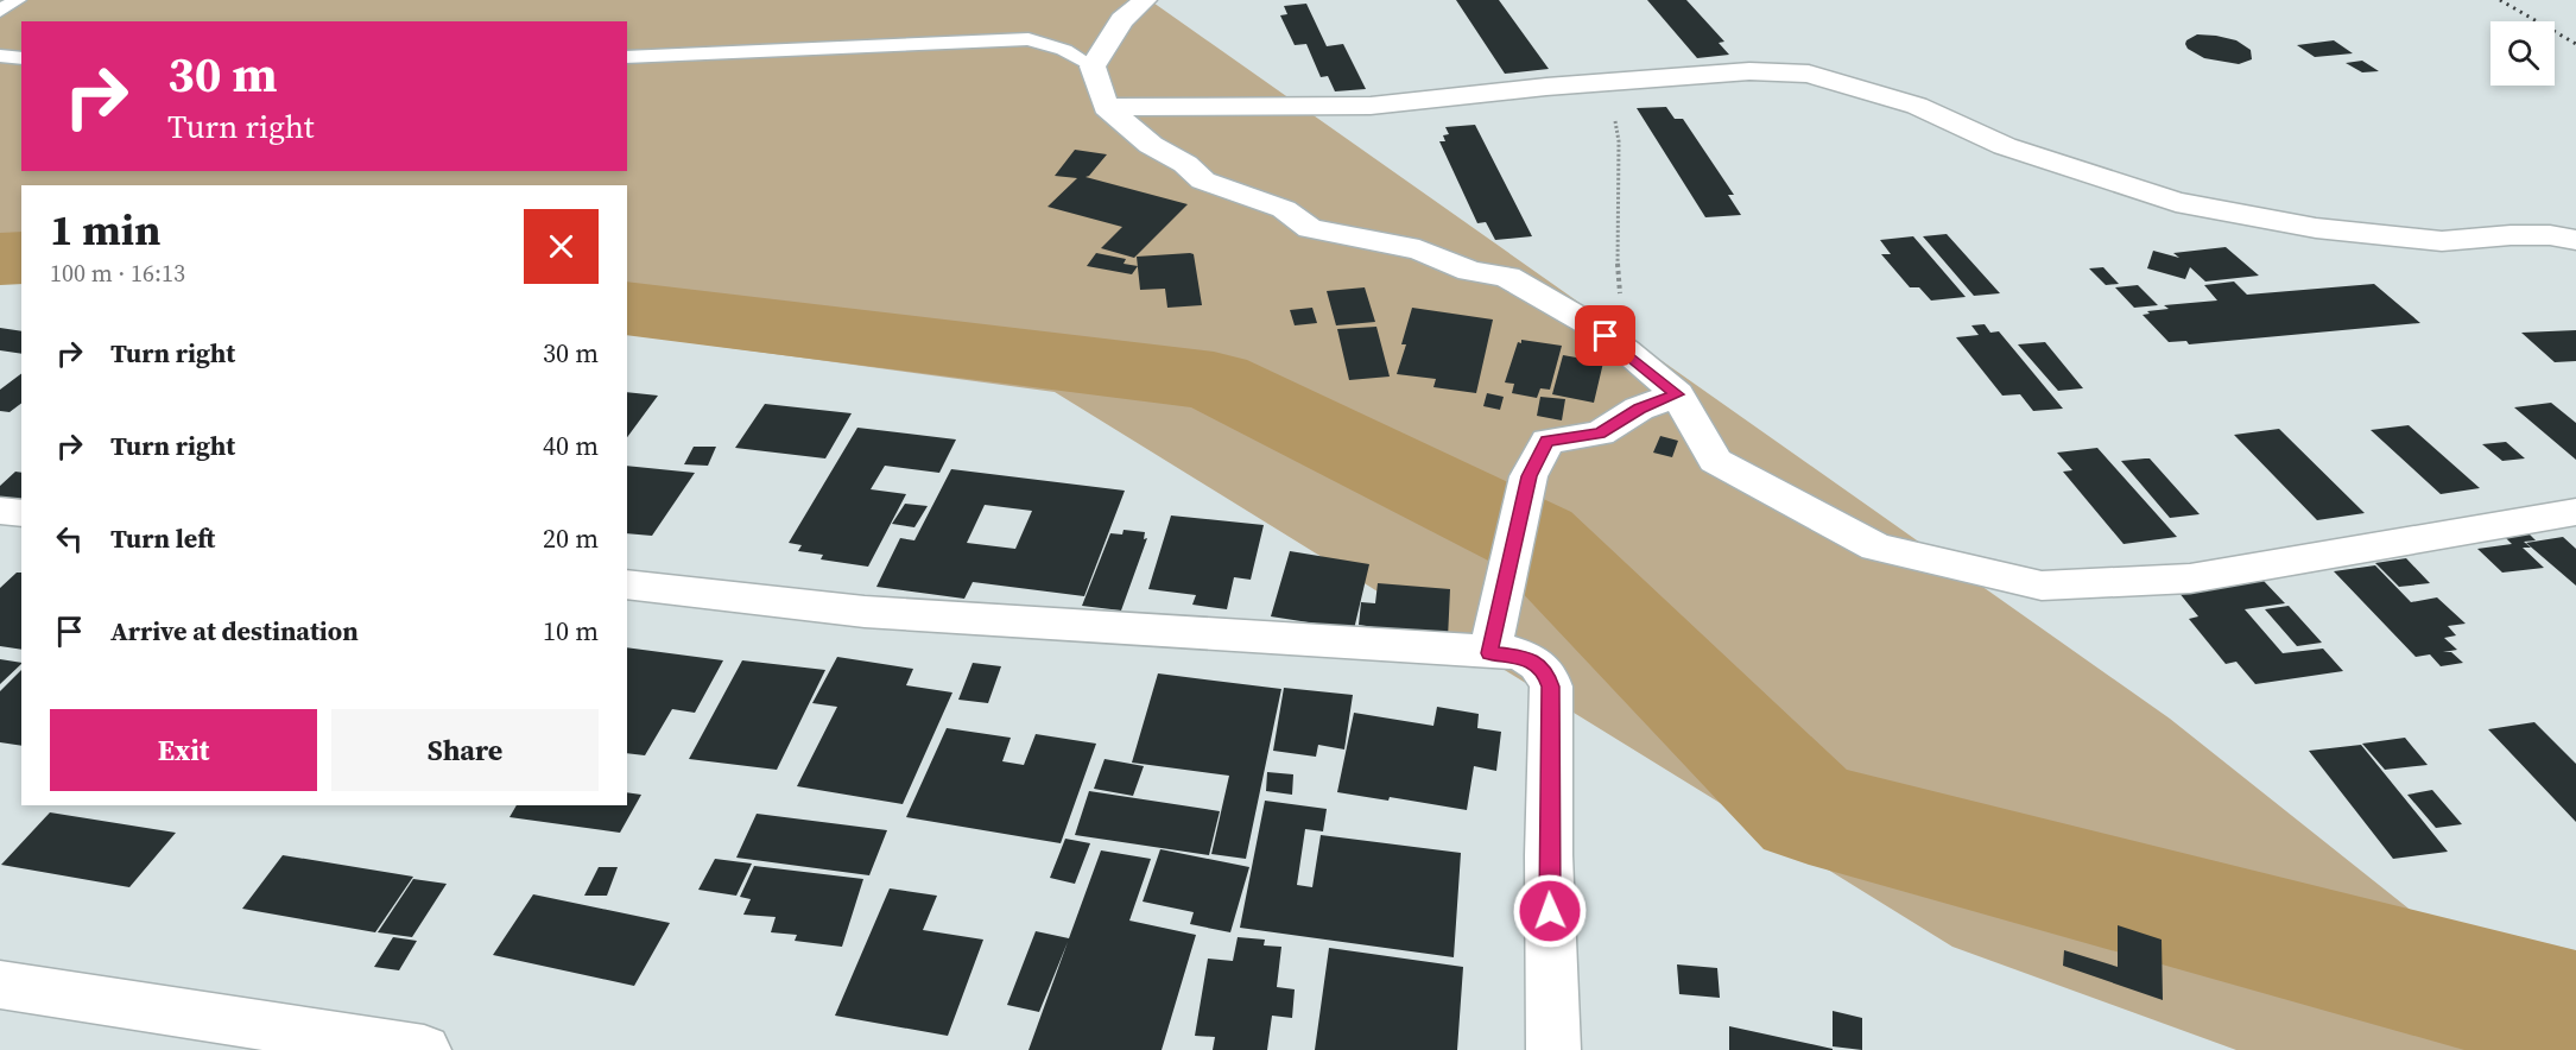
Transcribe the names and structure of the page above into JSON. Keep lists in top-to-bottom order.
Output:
{
  "page": {
    "turn": ["30 m", "Turn right"],
    "heading": ["1 min", "100 m · 16:13"],
    "list": [
      {
        "name": "Turn right",
        "value": "30 m"
      },
      {
        "name": "Turn right",
        "value": "40 m"
      },
      {
        "name": "Turn left",
        "value": "20 m"
      },
      {
        "name": "Arrive at destination",
        "value": "10 m"
      }
    ],
    "buttons": ["Exit", "Share"]
  }
}
